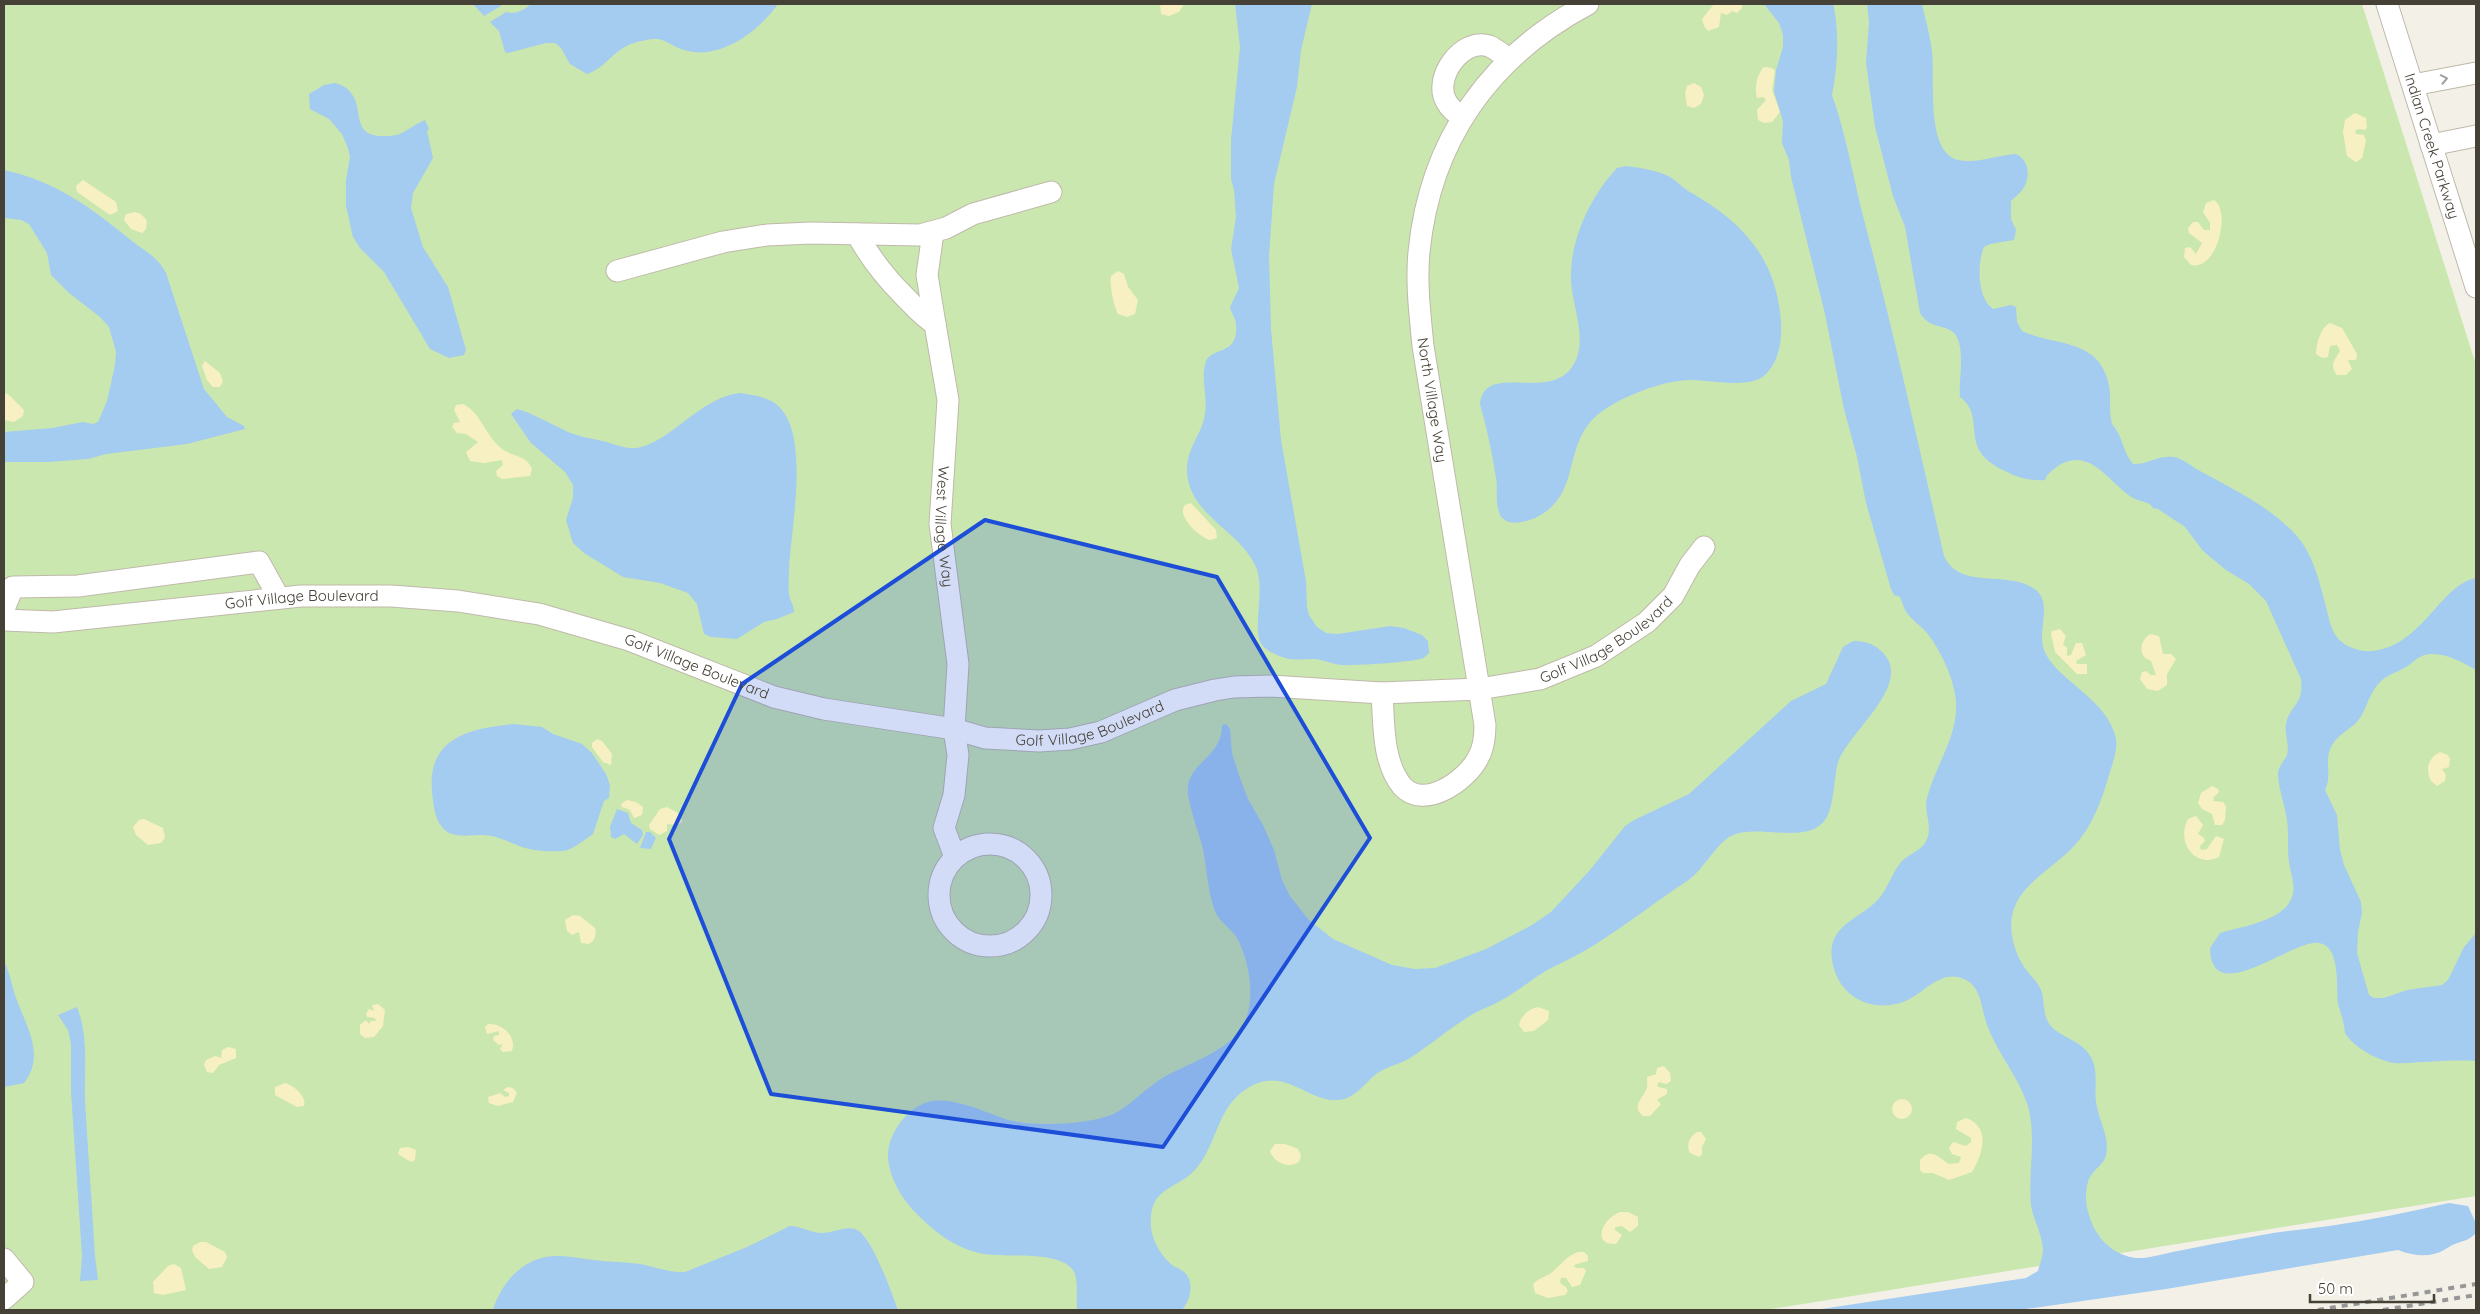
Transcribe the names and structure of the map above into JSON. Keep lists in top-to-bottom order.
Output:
{
  "streets": {
    "street": [
      "Indian Creek Parkway",
      "North Village Way",
      "West Village Way",
      "Golf Village Boulevard"
    ]
  },
  "crossings": [
    ["North Village Way", "Golf Village Boulevard"],
    ["West Village Way", "Golf Village Boulevard"]
  ],
  "scale_bar": "50 m"
}
